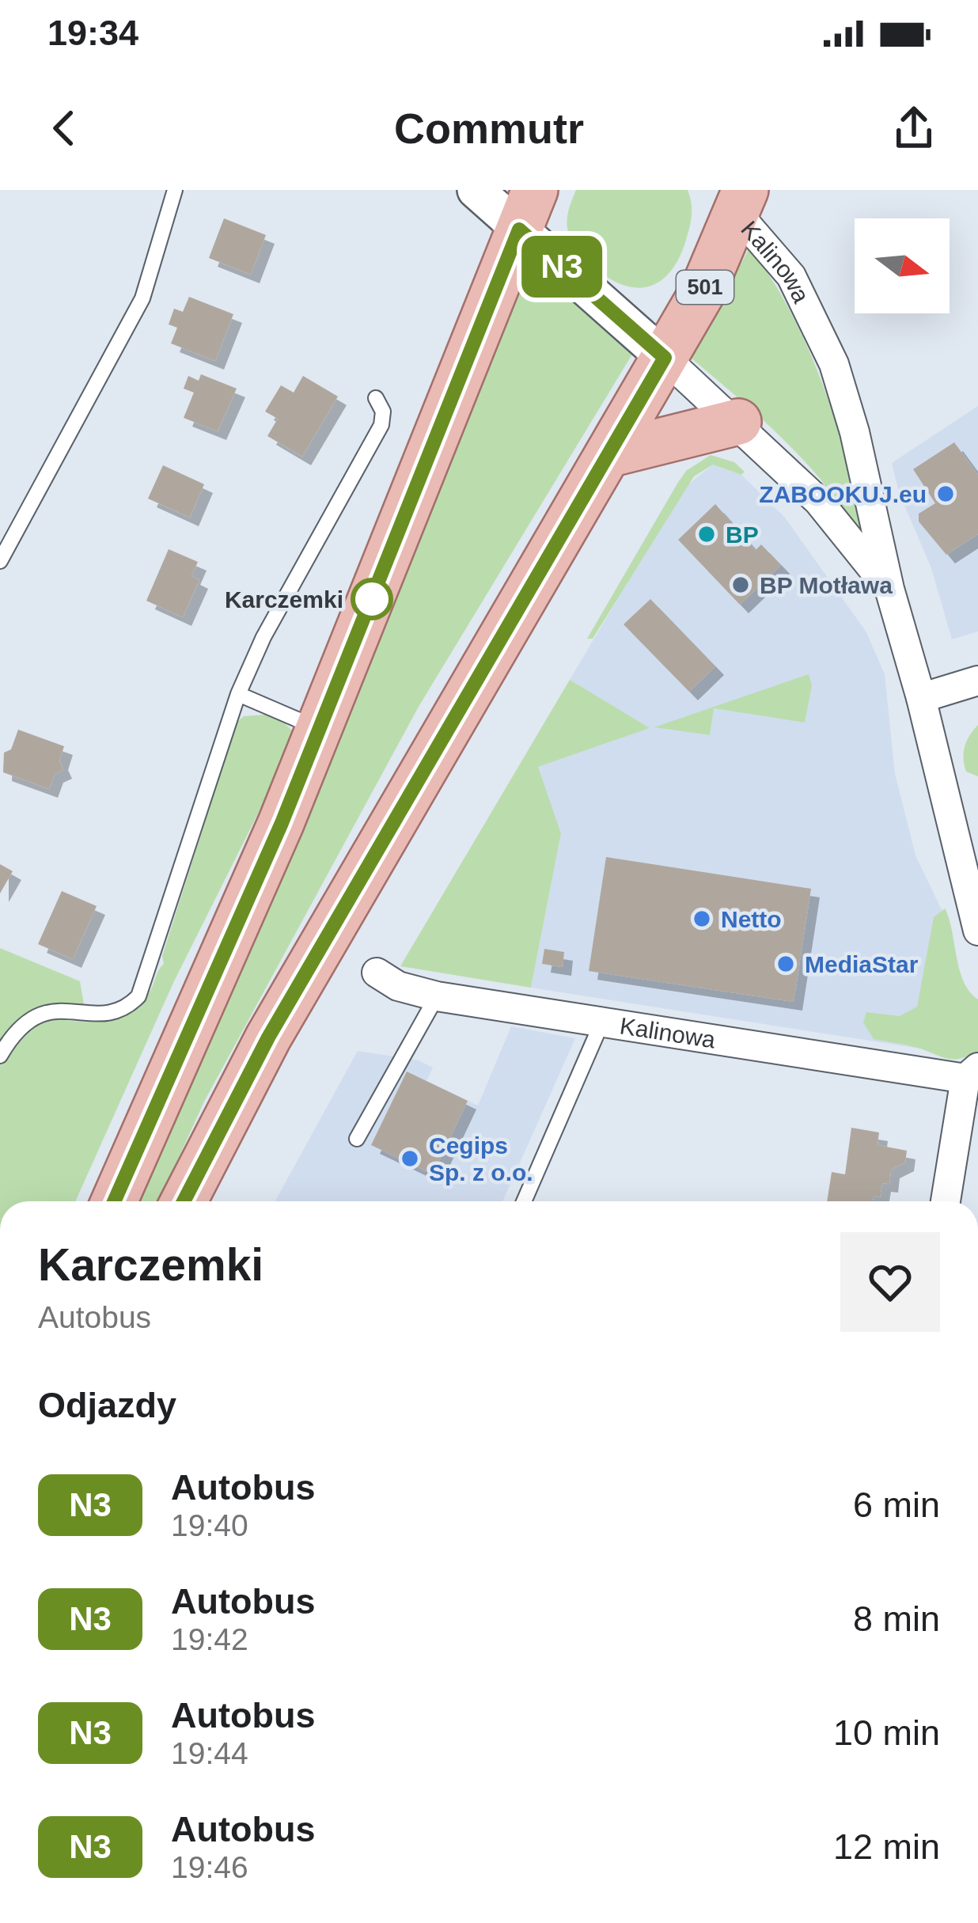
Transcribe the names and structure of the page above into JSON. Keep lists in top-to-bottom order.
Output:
{
  "streets": {
    "main road": ["501"],
    "street": ["Kalinowa"]
  },
  "crossings": [
    ["Kalinowa", "501"]
  ],
  "places": [
    "ZABOOKUJ.eu",
    "BP",
    "BP Motława",
    "Karczemki",
    "Netto",
    "MediaStar",
    "Cegips Sp. z o.o."
  ],
  "lines": ["bus line N3"],
  "north": "right",
  "page": {
    "status": "19:34",
    "header": "Commutr",
    "on_map": "N3",
    "heading": [
      ["Karczemki", "Autobus"],
      "Odjazdy"
    ],
    "list": [
      {
        "mark": "N3",
        "name": "Autobus",
        "note": "19:40",
        "value": "6 min"
      },
      {
        "mark": "N3",
        "name": "Autobus",
        "note": "19:42",
        "value": "8 min"
      },
      {
        "mark": "N3",
        "name": "Autobus",
        "note": "19:44",
        "value": "10 min"
      },
      {
        "mark": "N3",
        "name": "Autobus",
        "note": "19:46",
        "value": "12 min"
      }
    ]
  }
}
